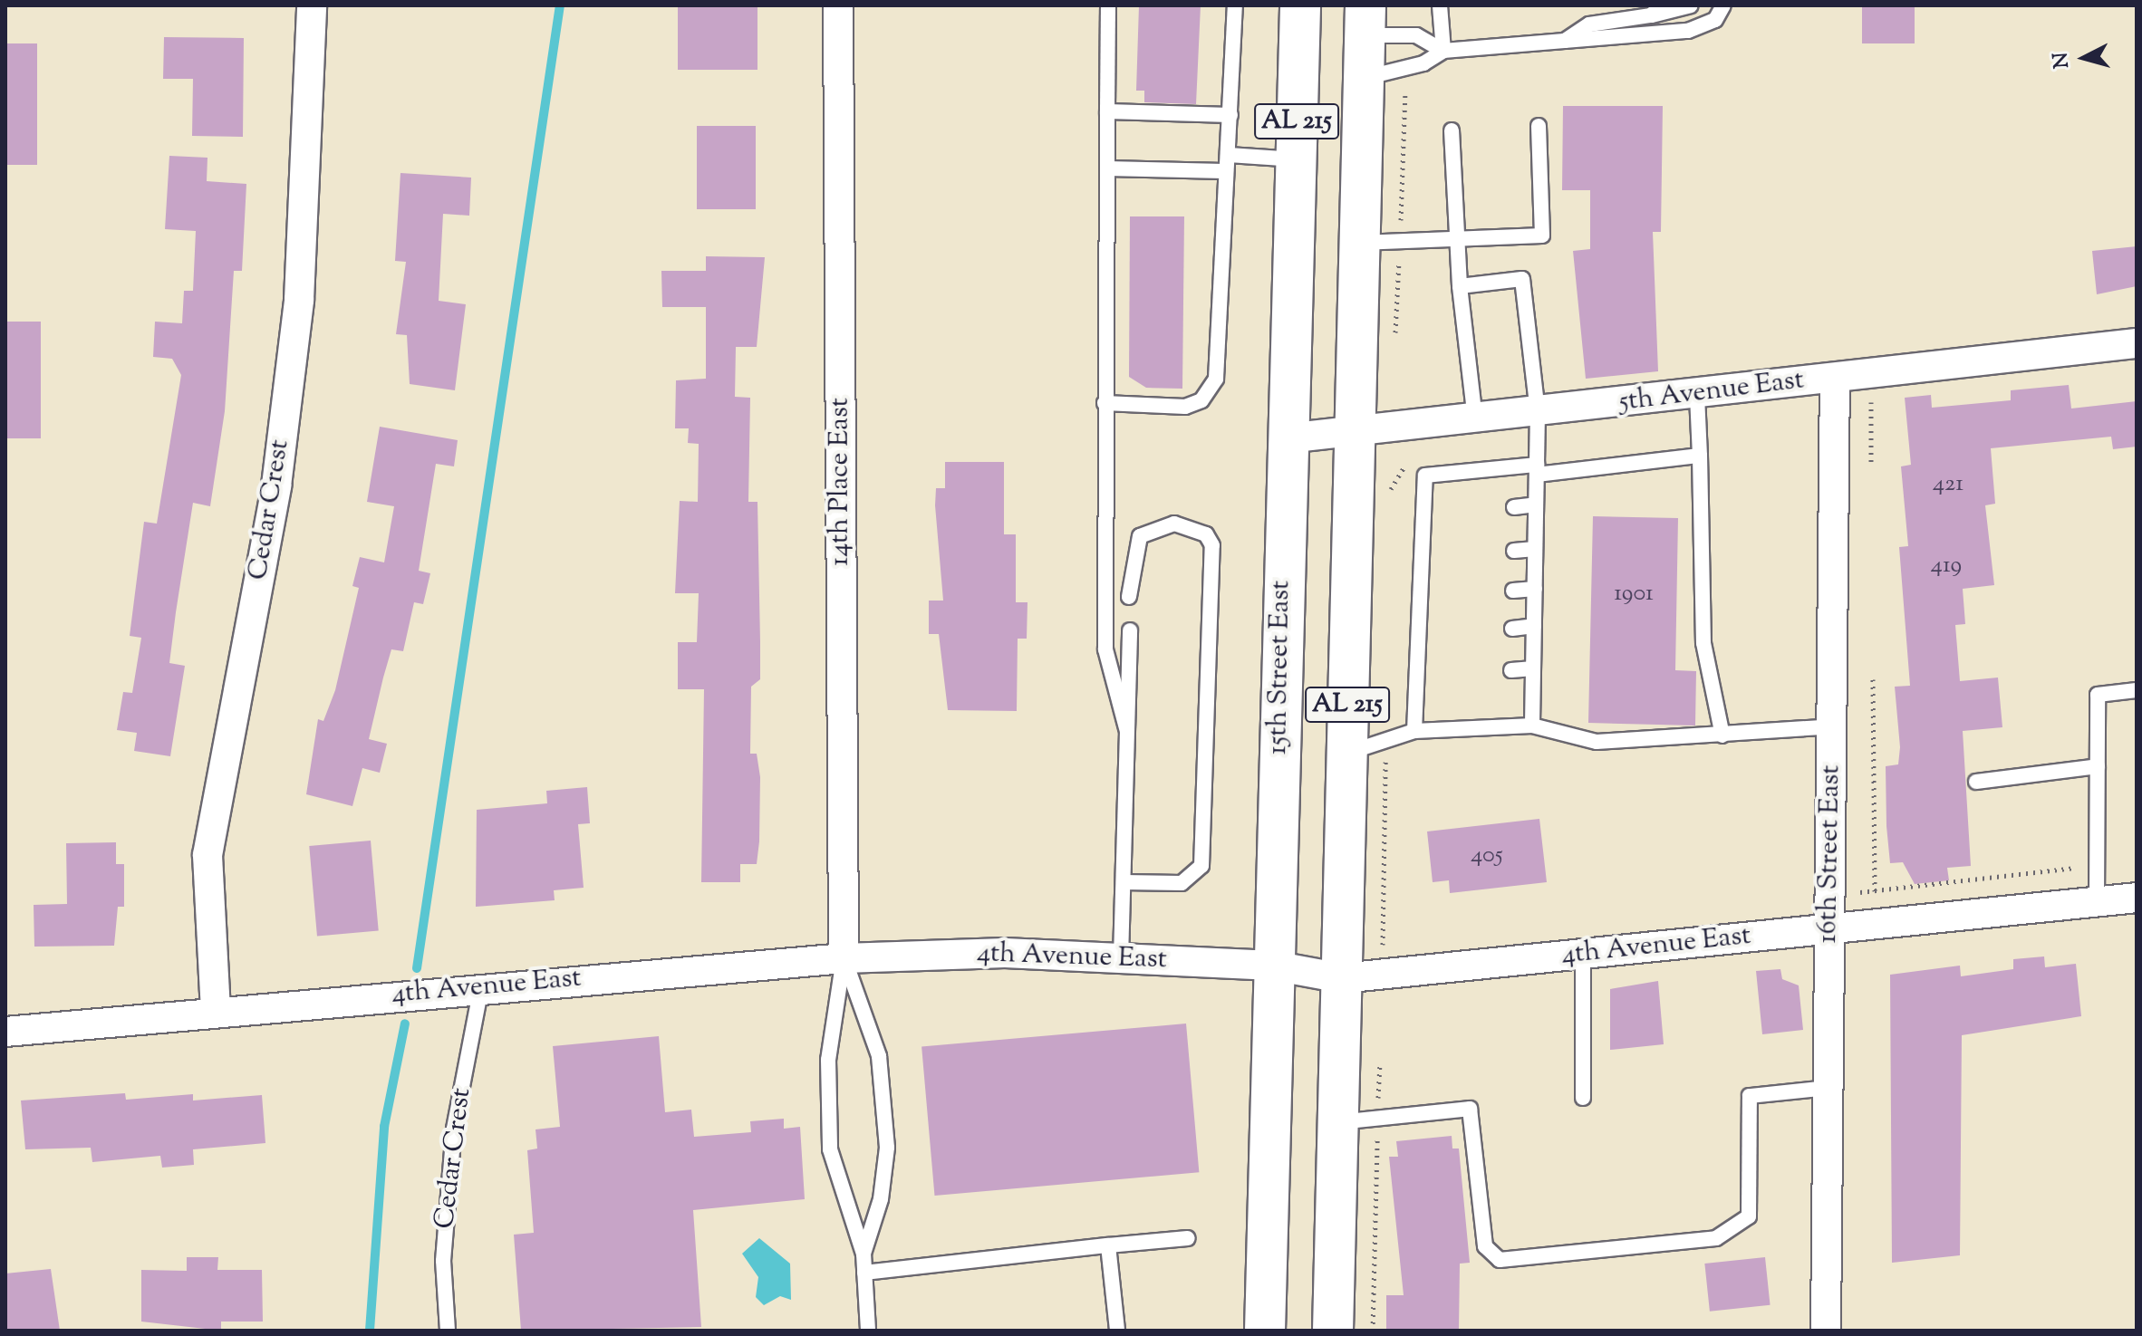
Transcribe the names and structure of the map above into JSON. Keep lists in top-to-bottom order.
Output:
{
  "streets": {
    "main road": ["AL 215", "15th Street East"],
    "street": [
      "5th Avenue East",
      "14th Place East",
      "Cedar Crest",
      "16th Street East",
      "4th Avenue East"
    ]
  },
  "crossings": [
    ["AL 215", "5th Avenue East"],
    ["AL 215", "4th Avenue East"],
    ["5th Avenue East", "15th Street East"],
    ["5th Avenue East", "16th Street East"],
    ["14th Place East", "4th Avenue East"],
    ["Cedar Crest", "4th Avenue East"],
    ["15th Street East", "4th Avenue East"],
    ["16th Street East", "4th Avenue East"]
  ],
  "house_numbers": [
    "421",
    "419",
    "1901",
    "405"
  ],
  "north": "left"
}
